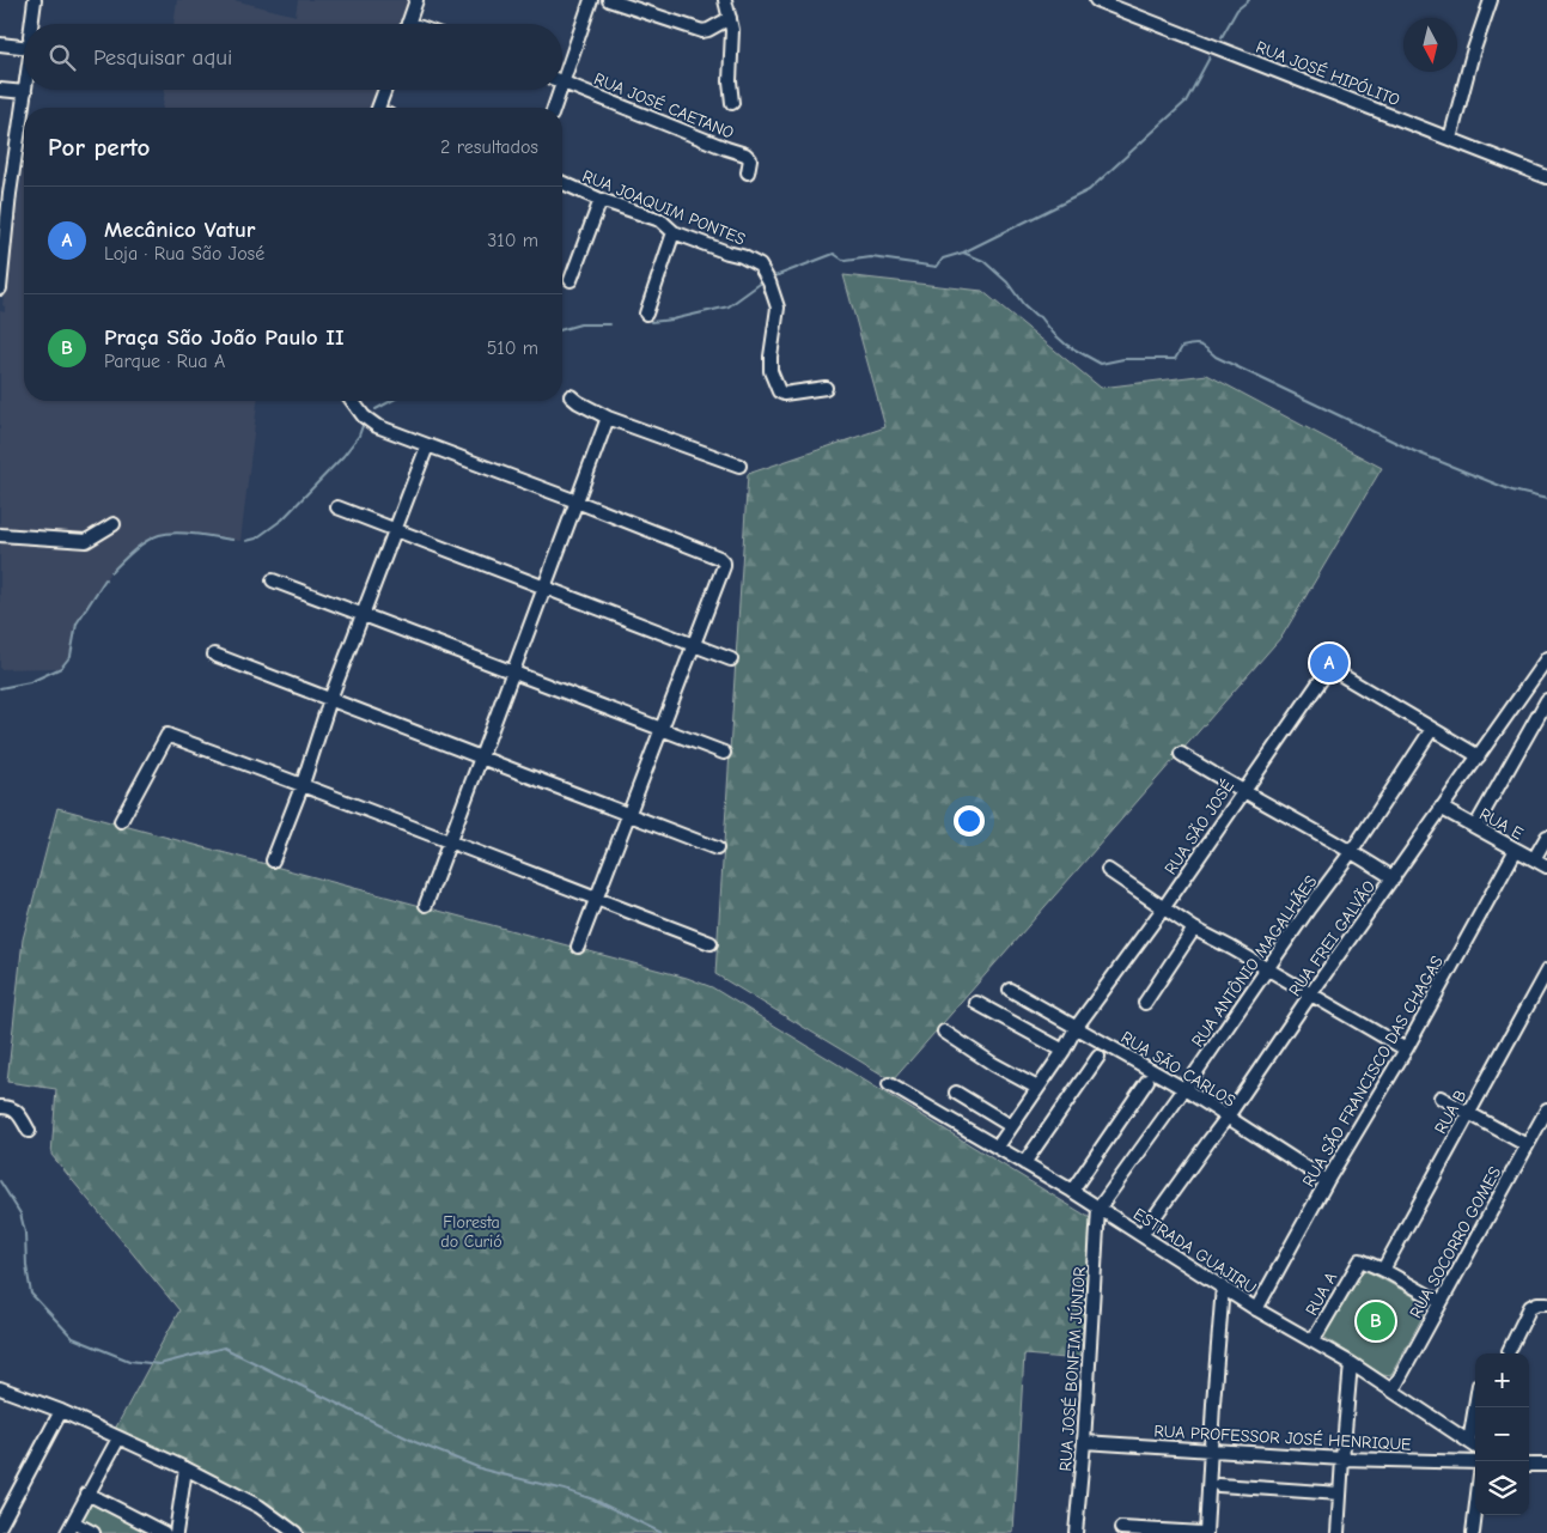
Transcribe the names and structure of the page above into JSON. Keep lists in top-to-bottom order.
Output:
{
  "streets": {
    "street": [
      "RUA JOSÉ HIPÓLITO",
      "RUA JOSÉ CAETANO",
      "RUA JOAQUIM PONTES",
      "RUA E",
      "RUA SÃO JOSÉ",
      "RUA FREI GALVÃO",
      "RUA ANTÔNIO MAGALHÃES",
      "RUA SÃO CARLOS",
      "RUA SÃO FRANCISCO DAS CHAGAS",
      "RUA B",
      "RUA SOCORRO GOMES",
      "ESTRADA GUAJIRU",
      "RUA A",
      "RUA JOSÉ BONFIM JÚNIOR",
      "RUA PROFESSOR JOSÉ HENRIQUE"
    ]
  },
  "crossings": [
    ["RUA E", "RUA FREI GALVÃO"],
    ["RUA E", "RUA SÃO FRANCISCO DAS CHAGAS"],
    ["RUA SÃO JOSÉ", "RUA FREI GALVÃO"],
    ["RUA SÃO JOSÉ", "RUA ANTÔNIO MAGALHÃES"],
    ["RUA SÃO JOSÉ", "RUA SÃO CARLOS"],
    ["RUA SÃO JOSÉ", "ESTRADA GUAJIRU"],
    ["RUA FREI GALVÃO", "RUA SÃO CARLOS"],
    ["RUA FREI GALVÃO", "ESTRADA GUAJIRU"],
    ["RUA ANTÔNIO MAGALHÃES", "RUA SÃO CARLOS"],
    ["RUA ANTÔNIO MAGALHÃES", "ESTRADA GUAJIRU"],
    ["RUA ANTÔNIO MAGALHÃES", "RUA JOSÉ BONFIM JÚNIOR"],
    ["RUA SÃO CARLOS", "RUA SÃO FRANCISCO DAS CHAGAS"],
    ["RUA SÃO FRANCISCO DAS CHAGAS", "ESTRADA GUAJIRU"],
    ["RUA B", "RUA A"],
    ["RUA SOCORRO GOMES", "ESTRADA GUAJIRU"],
    ["ESTRADA GUAJIRU", "RUA A"],
    ["ESTRADA GUAJIRU", "RUA JOSÉ BONFIM JÚNIOR"],
    ["RUA JOSÉ BONFIM JÚNIOR", "RUA PROFESSOR JOSÉ HENRIQUE"]
  ],
  "parks": ["Floresta do Curió"],
  "north": "bottom",
  "page": {
    "search": "Pesquisar aqui",
    "heading": ["Por perto", "2 resultados"],
    "list": [
      {
        "mark": "A",
        "name": "Mecânico Vatur",
        "note": "Loja · Rua São José",
        "value": "310 m"
      },
      {
        "mark": "B",
        "name": "Praça São João Paulo II",
        "note": "Parque · Rua A",
        "value": "510 m"
      }
    ],
    "pins": ["A", "B"],
    "map_buttons": ["+", "−"]
  }
}
